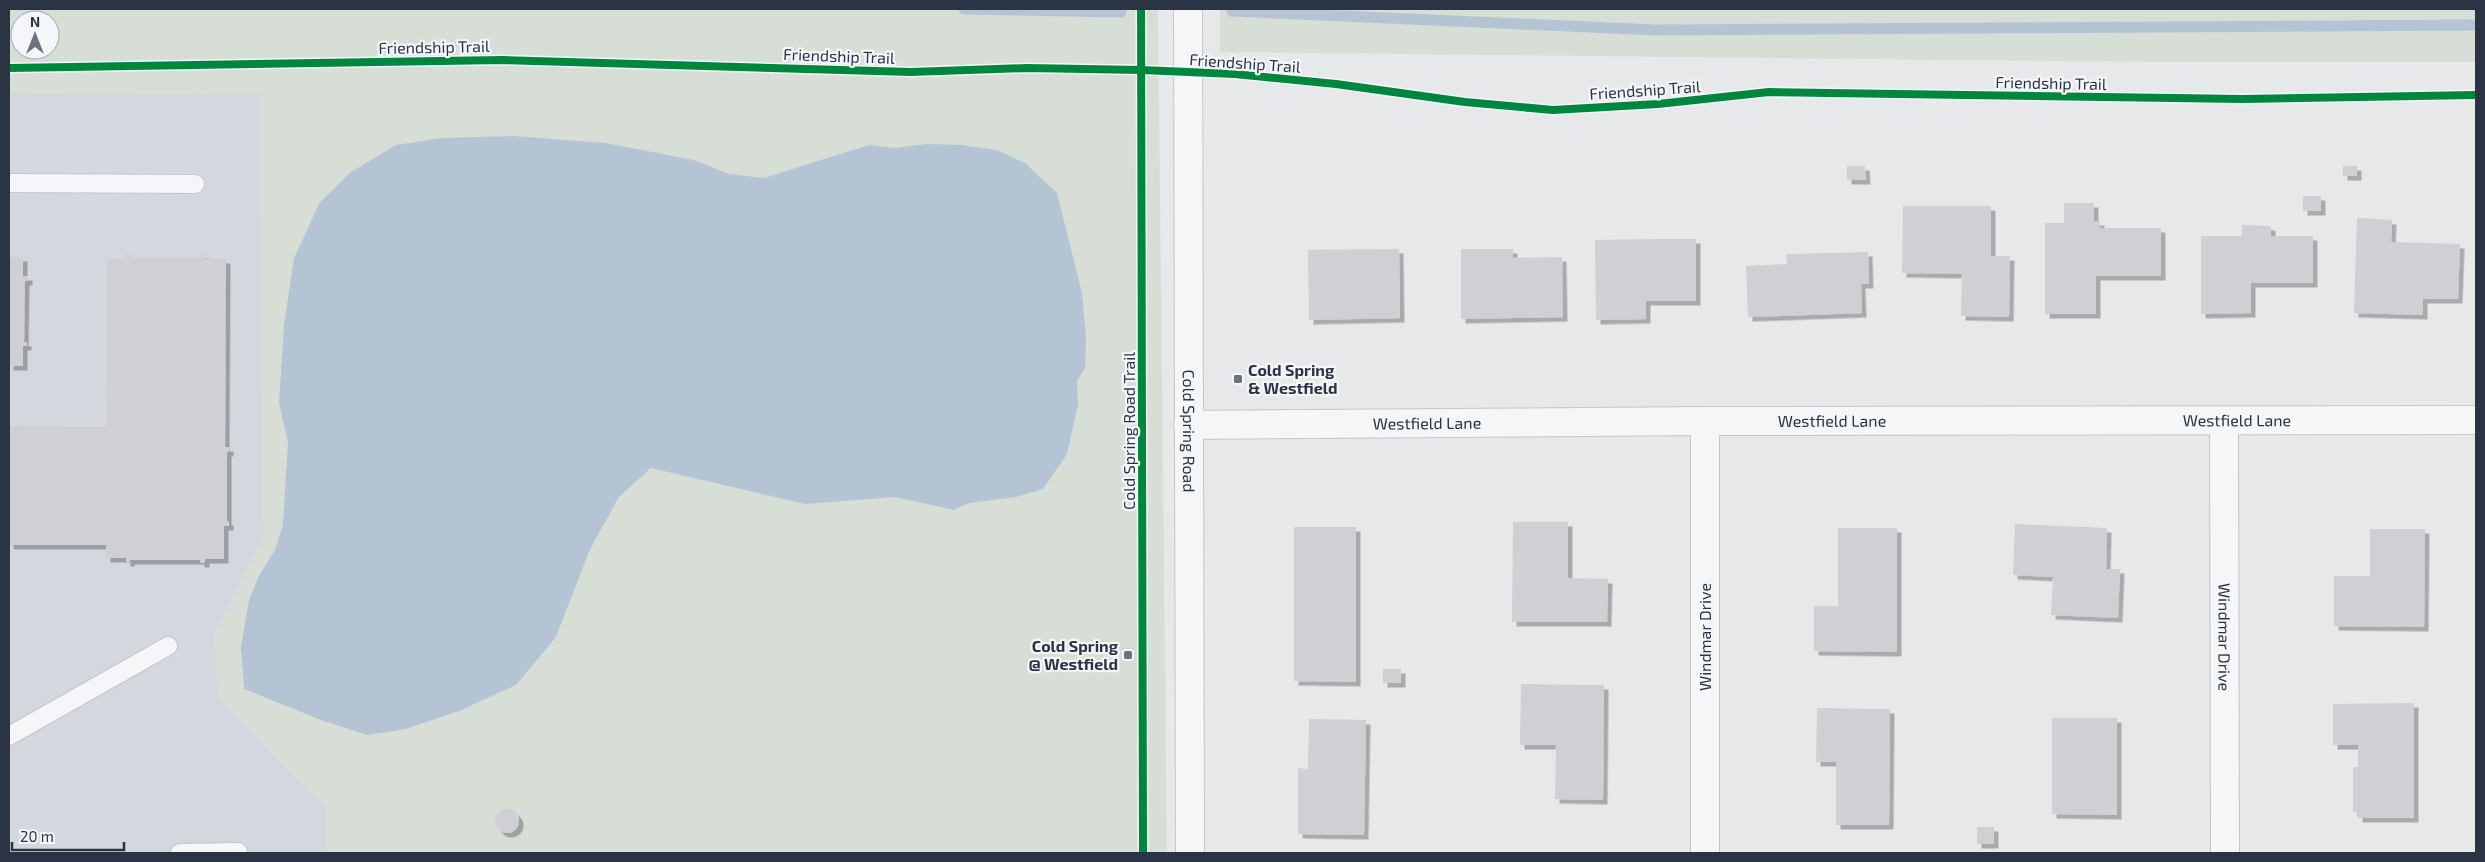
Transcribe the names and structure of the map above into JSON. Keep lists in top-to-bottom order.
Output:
{
  "streets": {
    "street": ["Westfield Lane", "Cold Spring Road", "Windmar Drive"],
    "cycle path": ["Friendship Trail", "Cold Spring Road Trail"]
  },
  "crossings": [
    ["Westfield Lane", "Cold Spring Road"],
    ["Westfield Lane", "Windmar Drive"]
  ],
  "places": {
    "transit": ["Cold Spring & Westfield", "Cold Spring @ Westfield"]
  },
  "scale_bar": "20 m",
  "north": "top"
}
